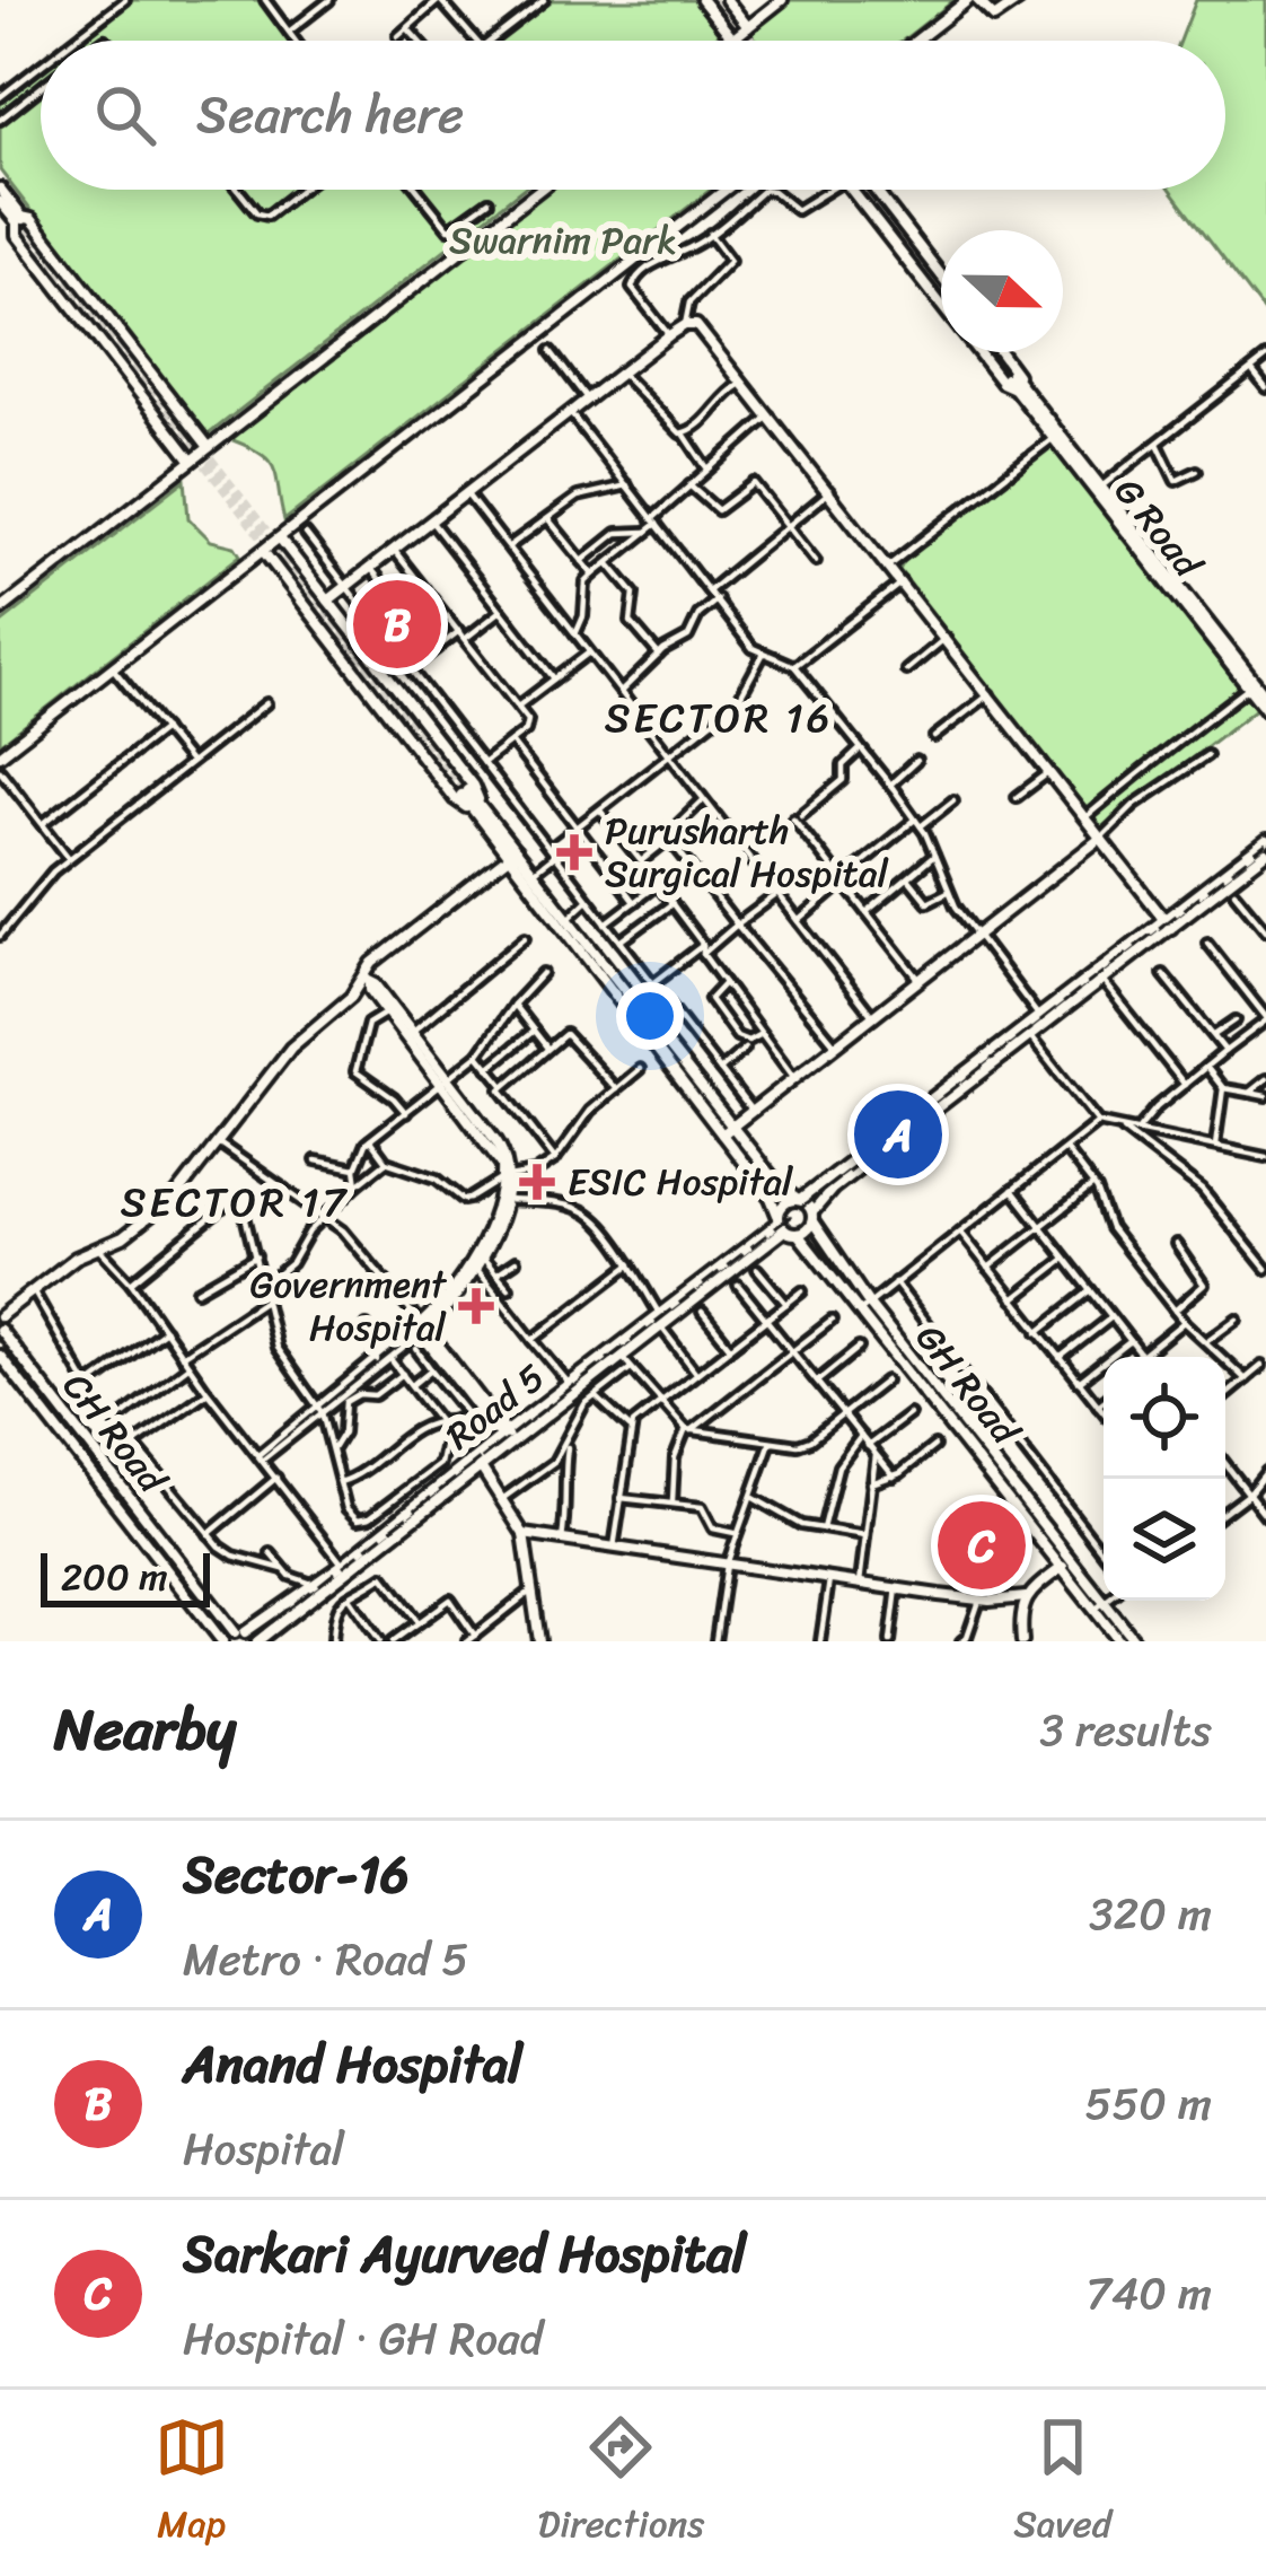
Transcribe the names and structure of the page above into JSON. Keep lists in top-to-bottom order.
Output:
{
  "streets": {
    "street": [
      "G Road",
      "GH Road",
      "Road 5",
      "CH Road"
    ]
  },
  "crossings": [
    ["Road 5", "CH Road"]
  ],
  "districts": ["SECTOR 16", "SECTOR 17"],
  "parks": ["Swarnim Park"],
  "places": {
    "health": ["Purusharth Surgical Hospital", "ESIC Hospital", "Government Hospital"]
  },
  "scale_bar": "200 m",
  "north": "right",
  "page": {
    "search": "Search here",
    "pins": ["B", "A", "C"],
    "scale": "200 m",
    "heading": ["Nearby", "3 results"],
    "list": [
      {
        "mark": "A",
        "name": "Sector-16",
        "note": "Metro · Road 5",
        "value": "320 m"
      },
      {
        "mark": "B",
        "name": "Anand Hospital",
        "note": "Hospital",
        "value": "550 m"
      },
      {
        "mark": "C",
        "name": "Sarkari Ayurved Hospital",
        "note": "Hospital · GH Road",
        "value": "740 m"
      }
    ],
    "nav": ["Map", "Directions", "Saved"]
  }
}
